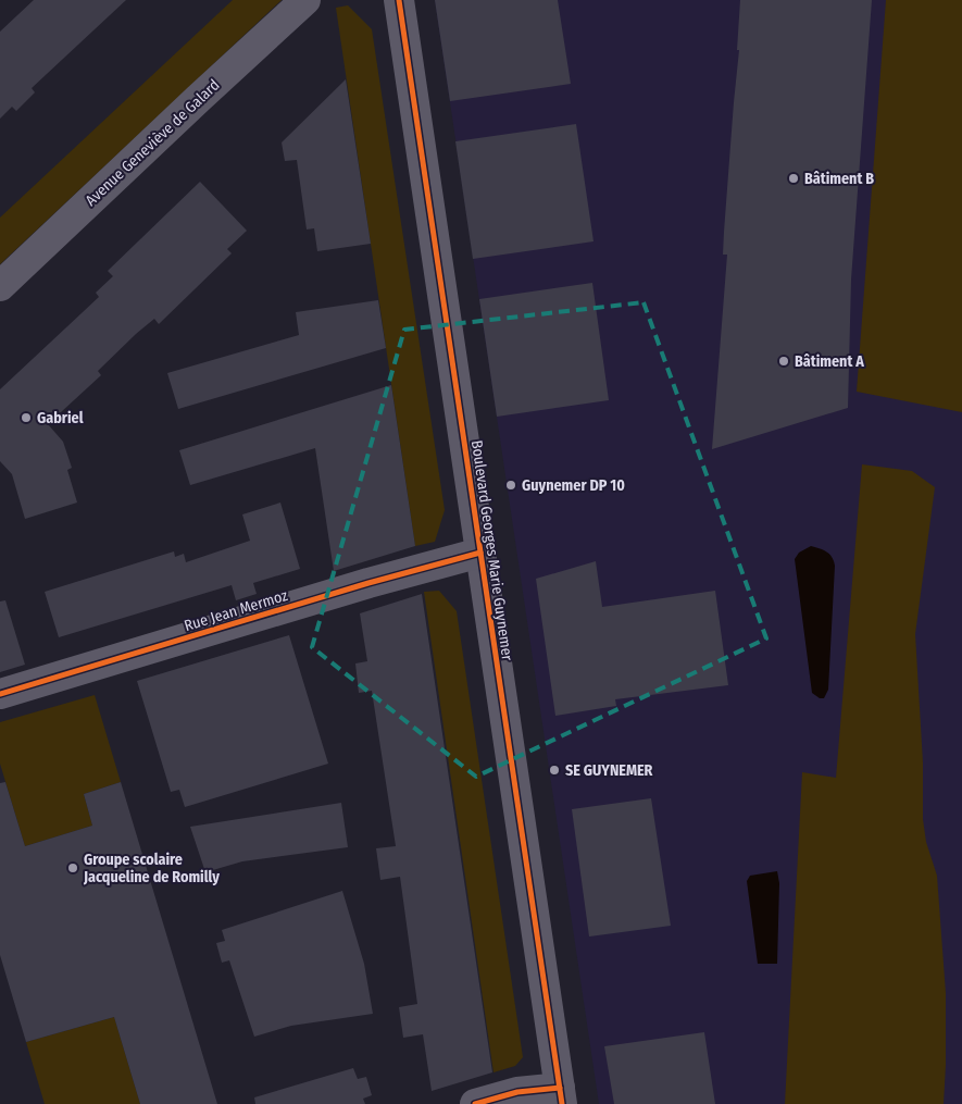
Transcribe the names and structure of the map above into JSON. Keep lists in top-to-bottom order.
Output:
{
  "streets": {
    "street": ["Avenue Geneviève de Galard", "Boulevard Georges Marie Guynemer", "Rue Jean Mermoz"]
  },
  "crossings": [
    ["Boulevard Georges Marie Guynemer", "Rue Jean Mermoz"]
  ],
  "places": [
    "Bâtiment B",
    "Bâtiment A",
    "Gabriel",
    "Guynemer DP 10",
    "SE GUYNEMER",
    "Groupe scolaire Jacqueline de Romilly"
  ]
}
